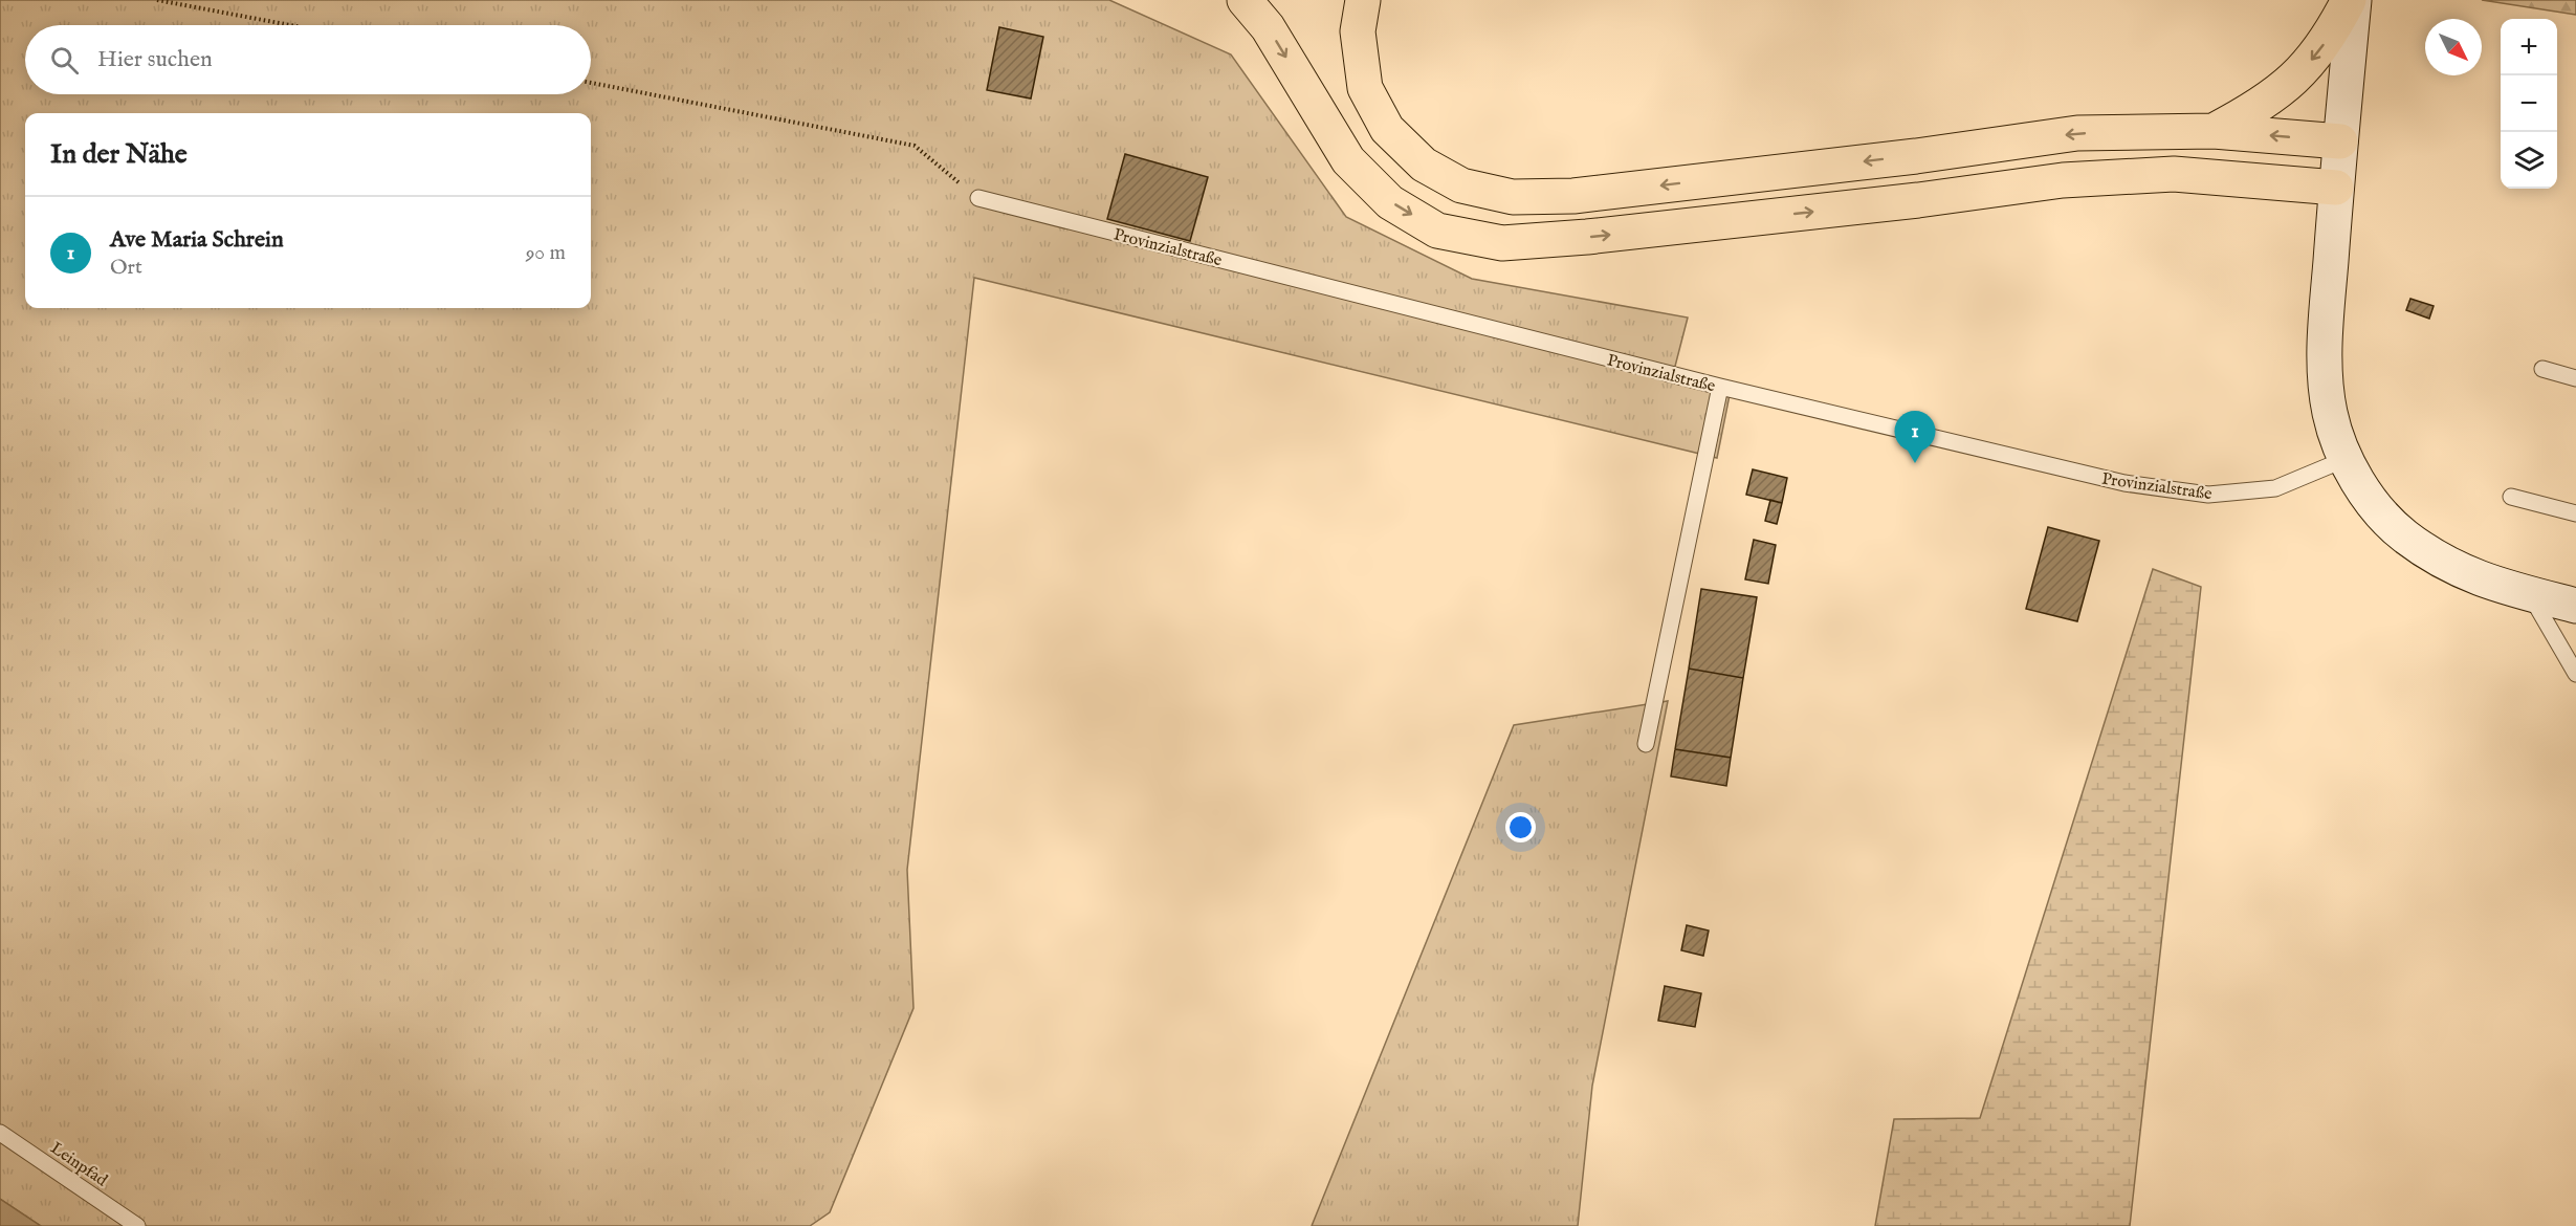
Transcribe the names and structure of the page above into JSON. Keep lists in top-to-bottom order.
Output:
{
  "streets": {
    "lane": ["Provinzialstraße", "Leinpfad"]
  },
  "north": "bottom right",
  "page": {
    "map_buttons": ["+", "−"],
    "search": "Hier suchen",
    "heading": "In der Nähe",
    "list": [
      {
        "mark": "1",
        "name": "Ave Maria Schrein",
        "note": "Ort",
        "value": "90 m"
      }
    ],
    "pins": "1"
  }
}
